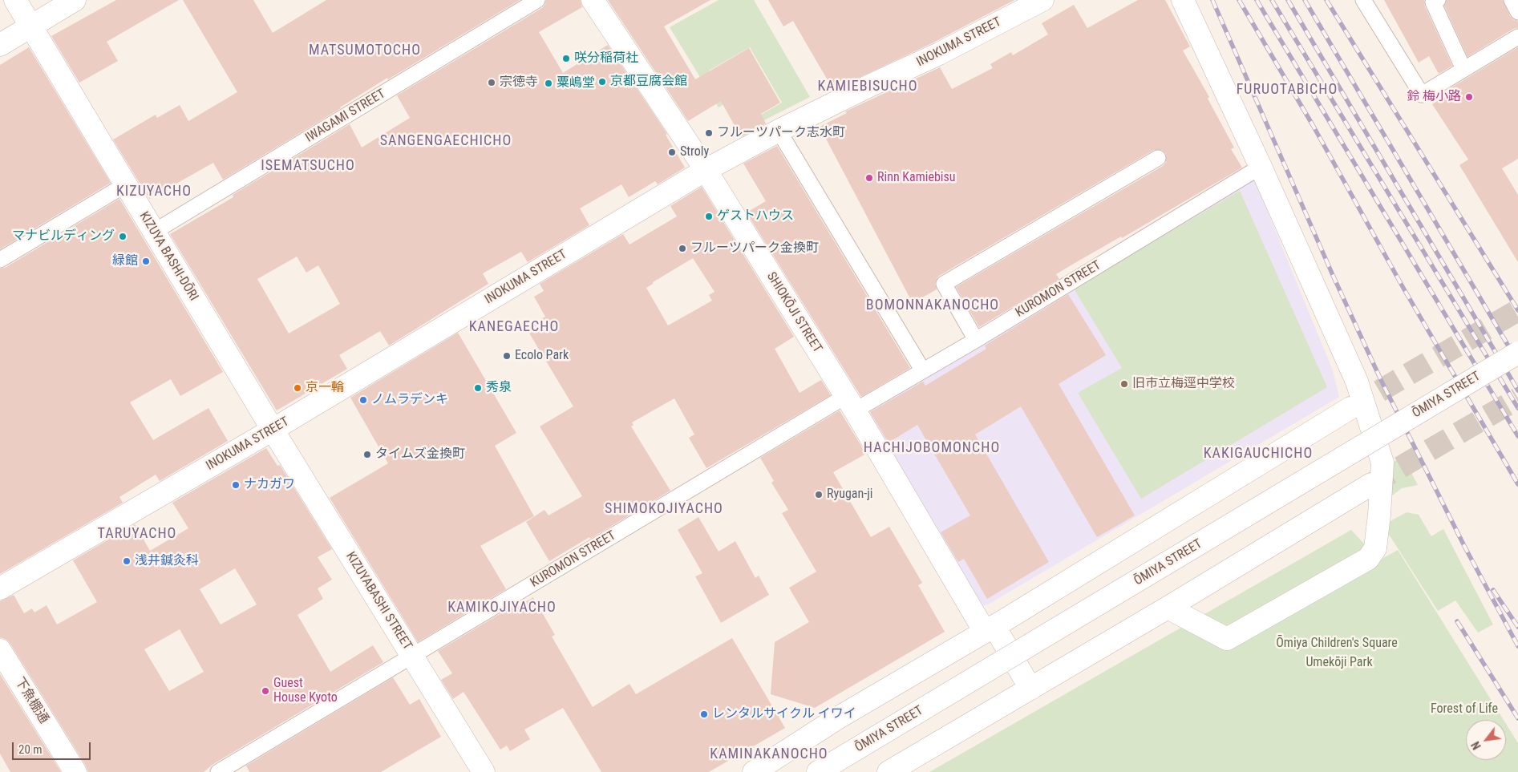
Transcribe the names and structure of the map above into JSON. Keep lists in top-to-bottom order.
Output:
{
  "streets": {
    "street": [
      "INOKUMA STREET",
      "KIZUYA BASHI-DŌRI",
      "SHIOKŌJI STREET",
      "ŌMIYA STREET",
      "KIZUYABASHI STREET",
      "下魚棚通"
    ],
    "lane": ["IWAGAMI STREET", "KUROMON STREET"]
  },
  "crossings": [
    ["INOKUMA STREET", "KIZUYA BASHI-DŌRI"],
    ["INOKUMA STREET", "SHIOKŌJI STREET"],
    ["INOKUMA STREET", "KIZUYABASHI STREET"],
    ["IWAGAMI STREET", "KIZUYA BASHI-DŌRI"],
    ["KIZUYA BASHI-DŌRI", "KIZUYABASHI STREET"],
    ["KUROMON STREET", "SHIOKŌJI STREET"],
    ["KUROMON STREET", "KIZUYABASHI STREET"]
  ],
  "districts": [
    "MATSUMOTOCHO",
    "KAMIEBISUCHO",
    "FURUOTABICHO",
    "SANGENGAECHICHO",
    "ISEMATSUCHO",
    "KIZUYACHO",
    "BOMONNAKANOCHO",
    "KANEGAECHO",
    "HACHIJOBOMONCHO",
    "KAKIGAUCHICHO",
    "SHIMOKOJIYACHO",
    "TARUYACHO",
    "KAMIKOJIYACHO",
    "KAMINAKANOCHO"
  ],
  "parks": ["Ōmiya Children's Square", "Umekōji Park", "Forest of Life"],
  "places": [
    "咲分稲荷社",
    "京都豆腐会館",
    "宗徳寺",
    "粟嶋堂",
    "鈴 梅小路",
    "フルーツパーク志水町",
    "Stroly",
    "Rinn Kamiebisu",
    "ゲストハウス",
    "マナビルディング",
    "フルーツパーク金換町",
    "緑館",
    "Ecolo Park",
    "旧市立梅逕中学校",
    "京一輪",
    "秀泉",
    "ノムラデンキ",
    "タイムズ金換町",
    "ナカガワ",
    "Ryugan-ji",
    "浅井鍼灸科",
    "Guest House Kyoto",
    "レンタルサイクル イワイ"
  ],
  "scale_bar": "20 m",
  "north": "bottom left"
}
